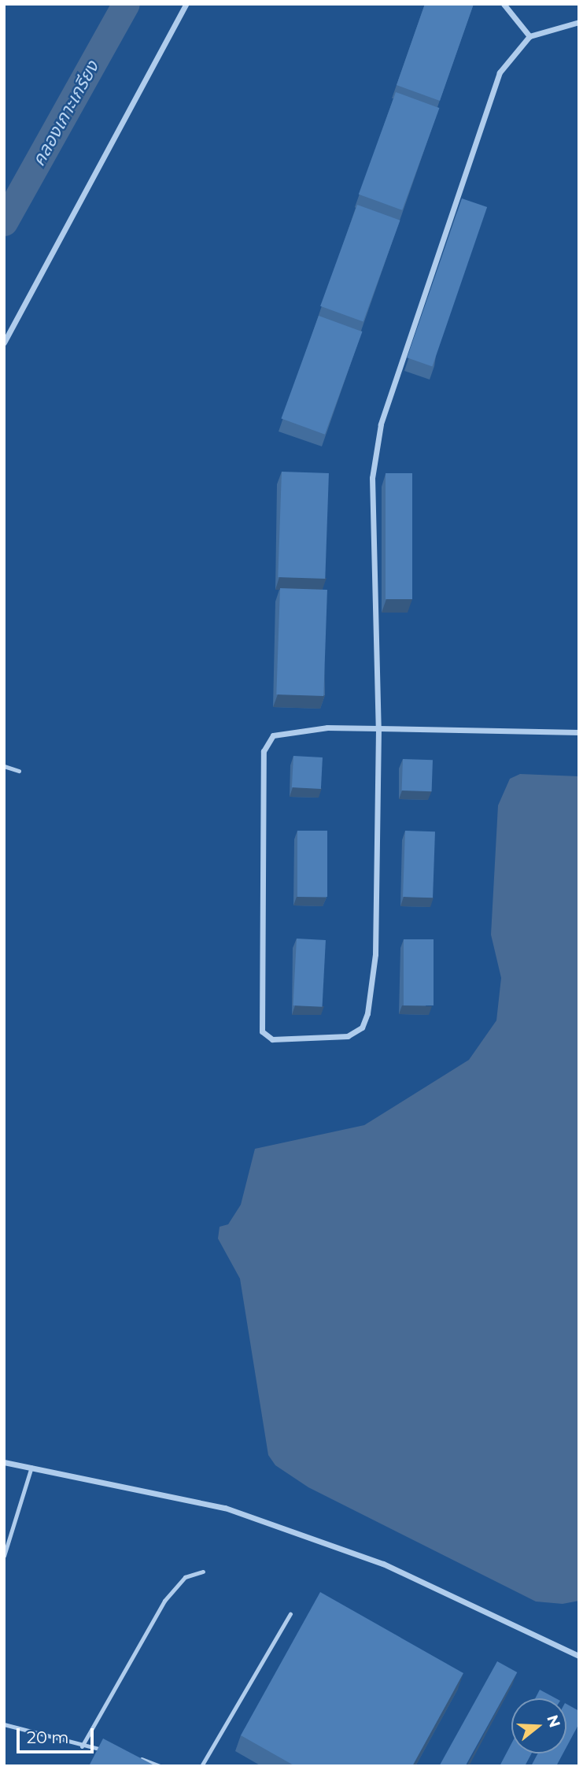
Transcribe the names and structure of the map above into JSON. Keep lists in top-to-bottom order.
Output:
{
  "water": ["คลองเกาะเกรียง"],
  "scale_bar": "20 m",
  "north": "right"
}
